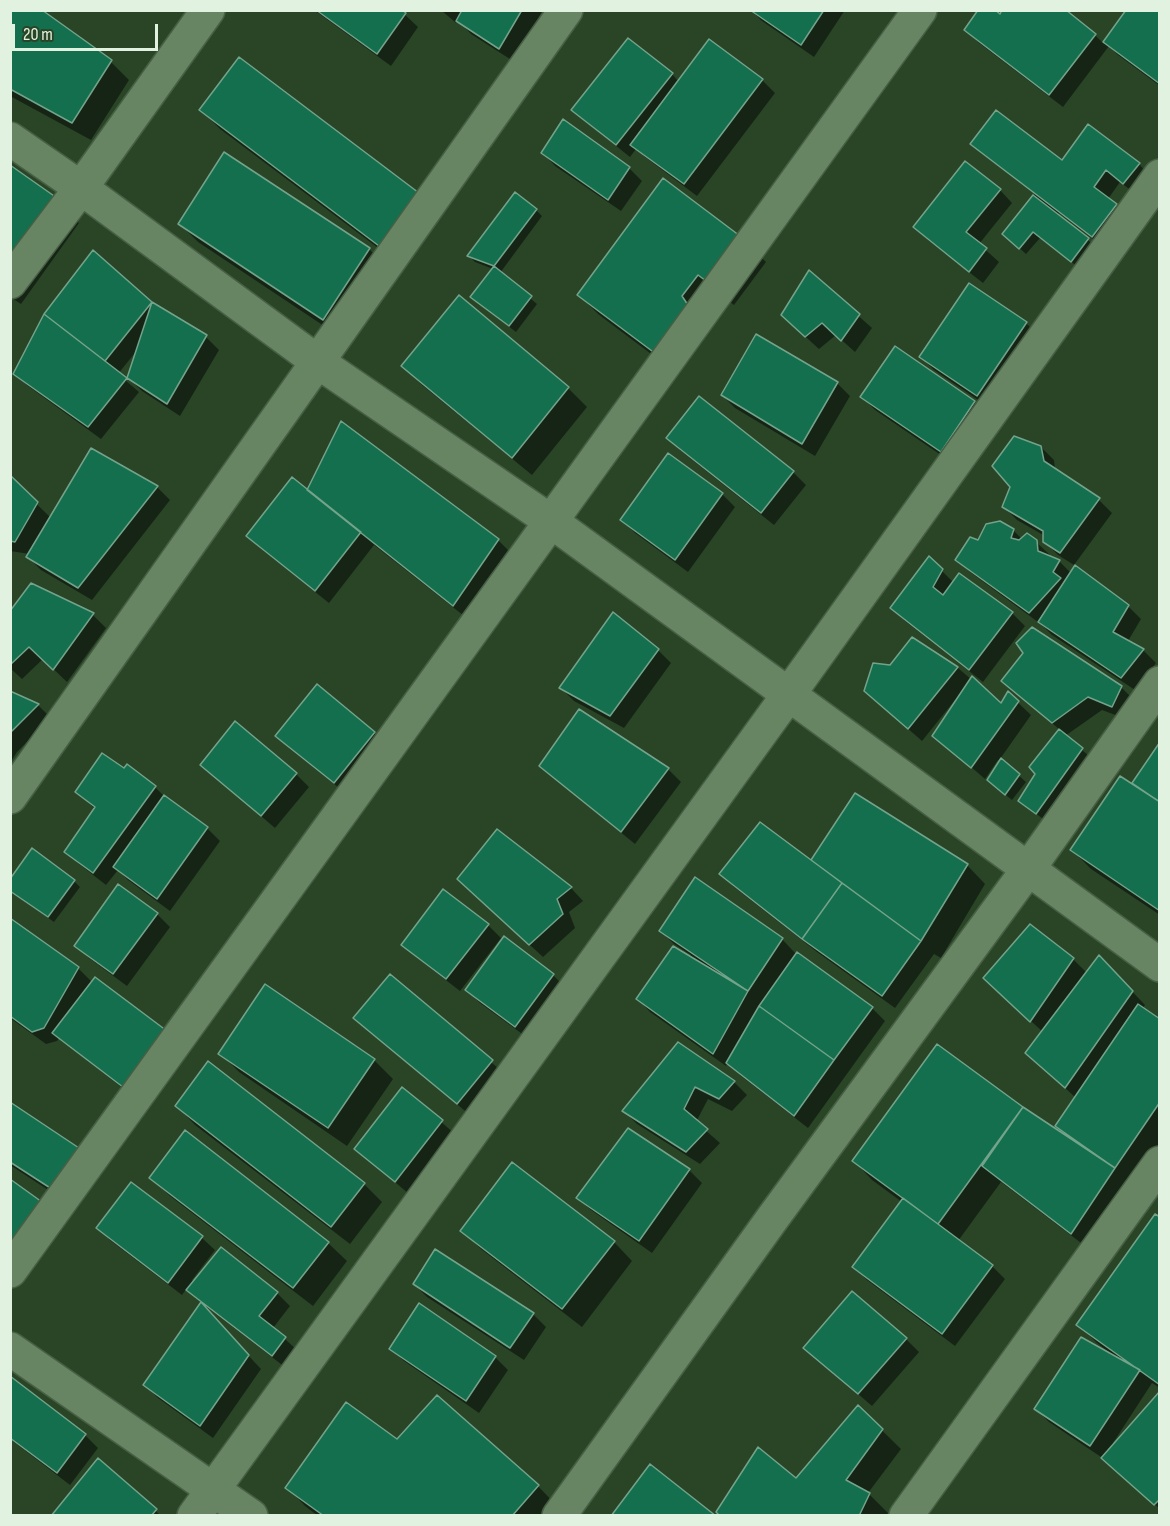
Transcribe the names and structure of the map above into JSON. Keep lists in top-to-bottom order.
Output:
{
  "scale_bar": "20 m"
}
